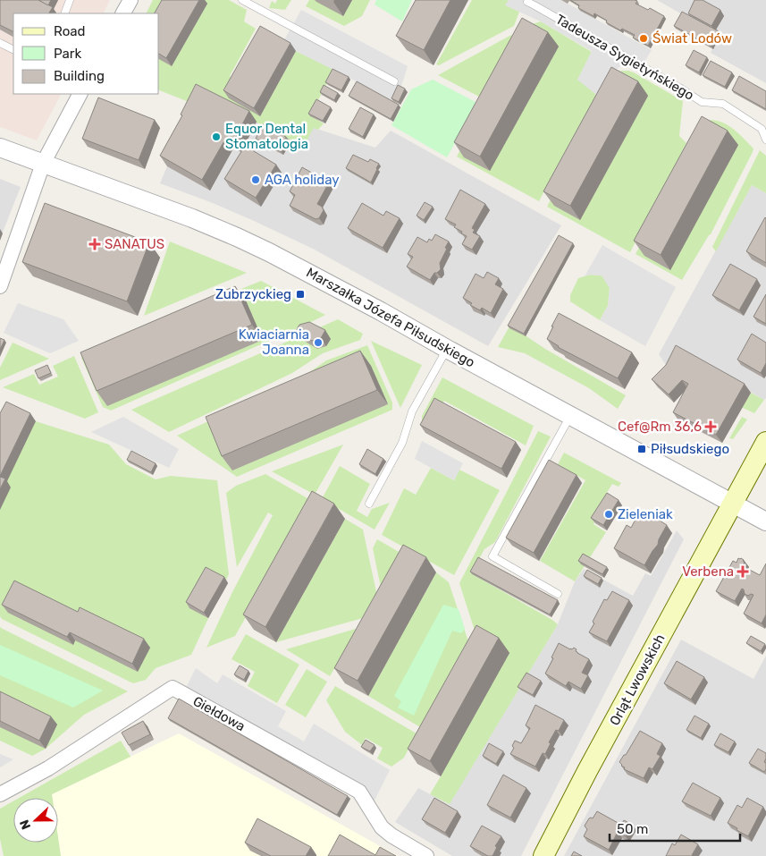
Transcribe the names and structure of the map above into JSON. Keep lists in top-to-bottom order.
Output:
{
  "streets": {
    "main road": ["Orląt Lwowskich"],
    "street": ["Marszałka Józefa Piłsudskiego", "Giełdowa"],
    "lane": ["Tadeusza Sygietyńskiego"]
  },
  "crossings": [
    ["Marszałka Józefa Piłsudskiego", "Orląt Lwowskich"]
  ],
  "places": {
    "other": [
      "Świat Lodów",
      "Equor Dental Stomatologia",
      "AGA holiday",
      "Kwiaciarnia Joanna",
      "Zieleniak"
    ],
    "health": ["SANATUS", "Cef@Rm 36,6", "Verbena"],
    "transit": ["Zubrzyckieg", "Piłsudskiego"]
  },
  "legend": ["Road", "Park", "Building"],
  "scale_bar": "50 m",
  "north": "left"
}
